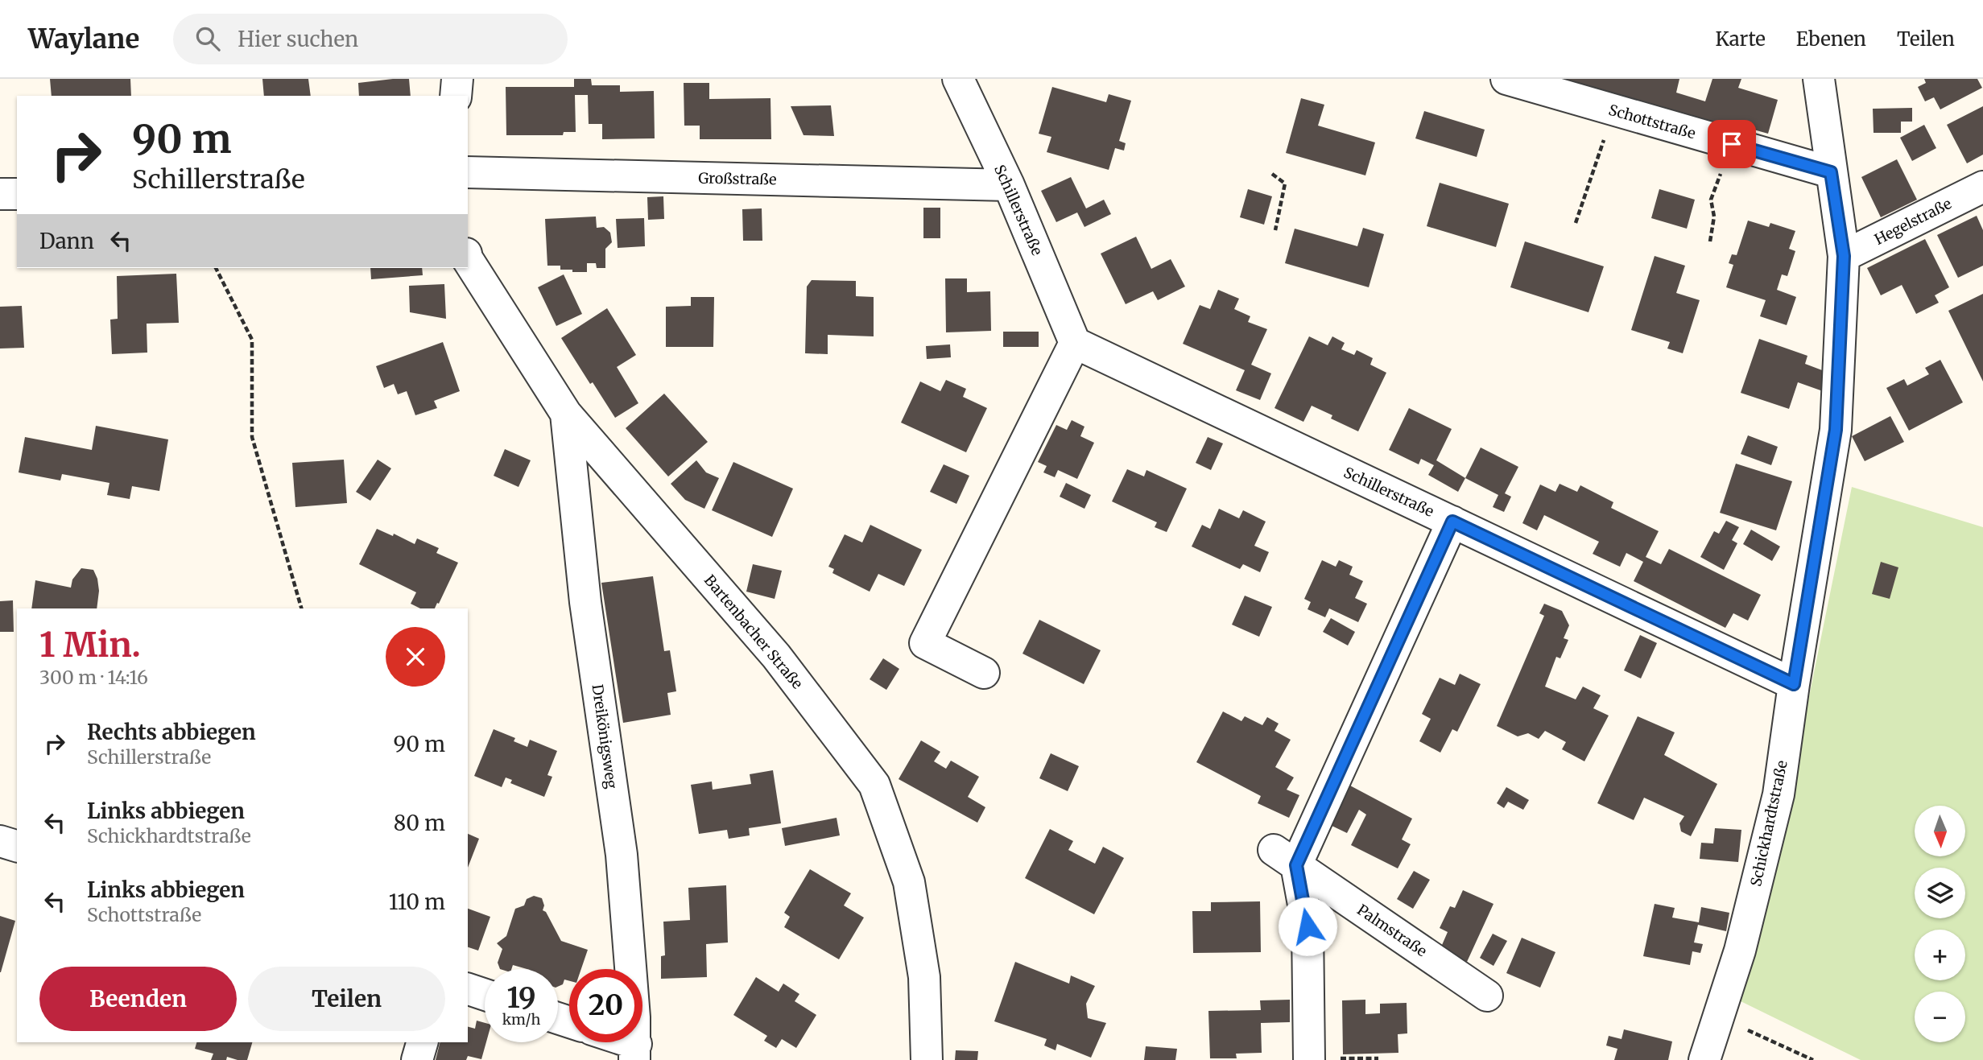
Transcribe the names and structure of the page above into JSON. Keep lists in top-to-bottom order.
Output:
{
  "streets": {
    "street": [
      "Schottstraße",
      "Großstraße",
      "Schillerstraße",
      "Hegelstraße",
      "Bartenbacher Straße",
      "Dreikönigsweg",
      "Schickhardtstraße",
      "Palmstraße"
    ]
  },
  "crossings": [
    ["Schottstraße", "Schickhardtstraße"],
    ["Großstraße", "Schillerstraße"],
    ["Schillerstraße", "Schickhardtstraße"],
    ["Hegelstraße", "Schickhardtstraße"],
    ["Bartenbacher Straße", "Dreikönigsweg"]
  ],
  "north": "bottom",
  "page": {
    "header": "Waylane",
    "search": "Hier suchen",
    "nav": ["Karte", "Ebenen", "Teilen"],
    "turn": ["90 m", "Schillerstraße"],
    "then": "Dann",
    "heading": ["1 Min.", "300 m · 14:16"],
    "list": [
      {
        "name": "Rechts abbiegen",
        "note": "Schillerstraße",
        "value": "90 m"
      },
      {
        "name": "Links abbiegen",
        "note": "Schickhardtstraße",
        "value": "80 m"
      },
      {
        "name": "Links abbiegen",
        "note": "Schottstraße",
        "value": "110 m"
      }
    ],
    "map_buttons": ["+", "−"],
    "buttons": ["Beenden", "Teilen"],
    "speed": "19 km/h",
    "limit": "20"
  }
}
